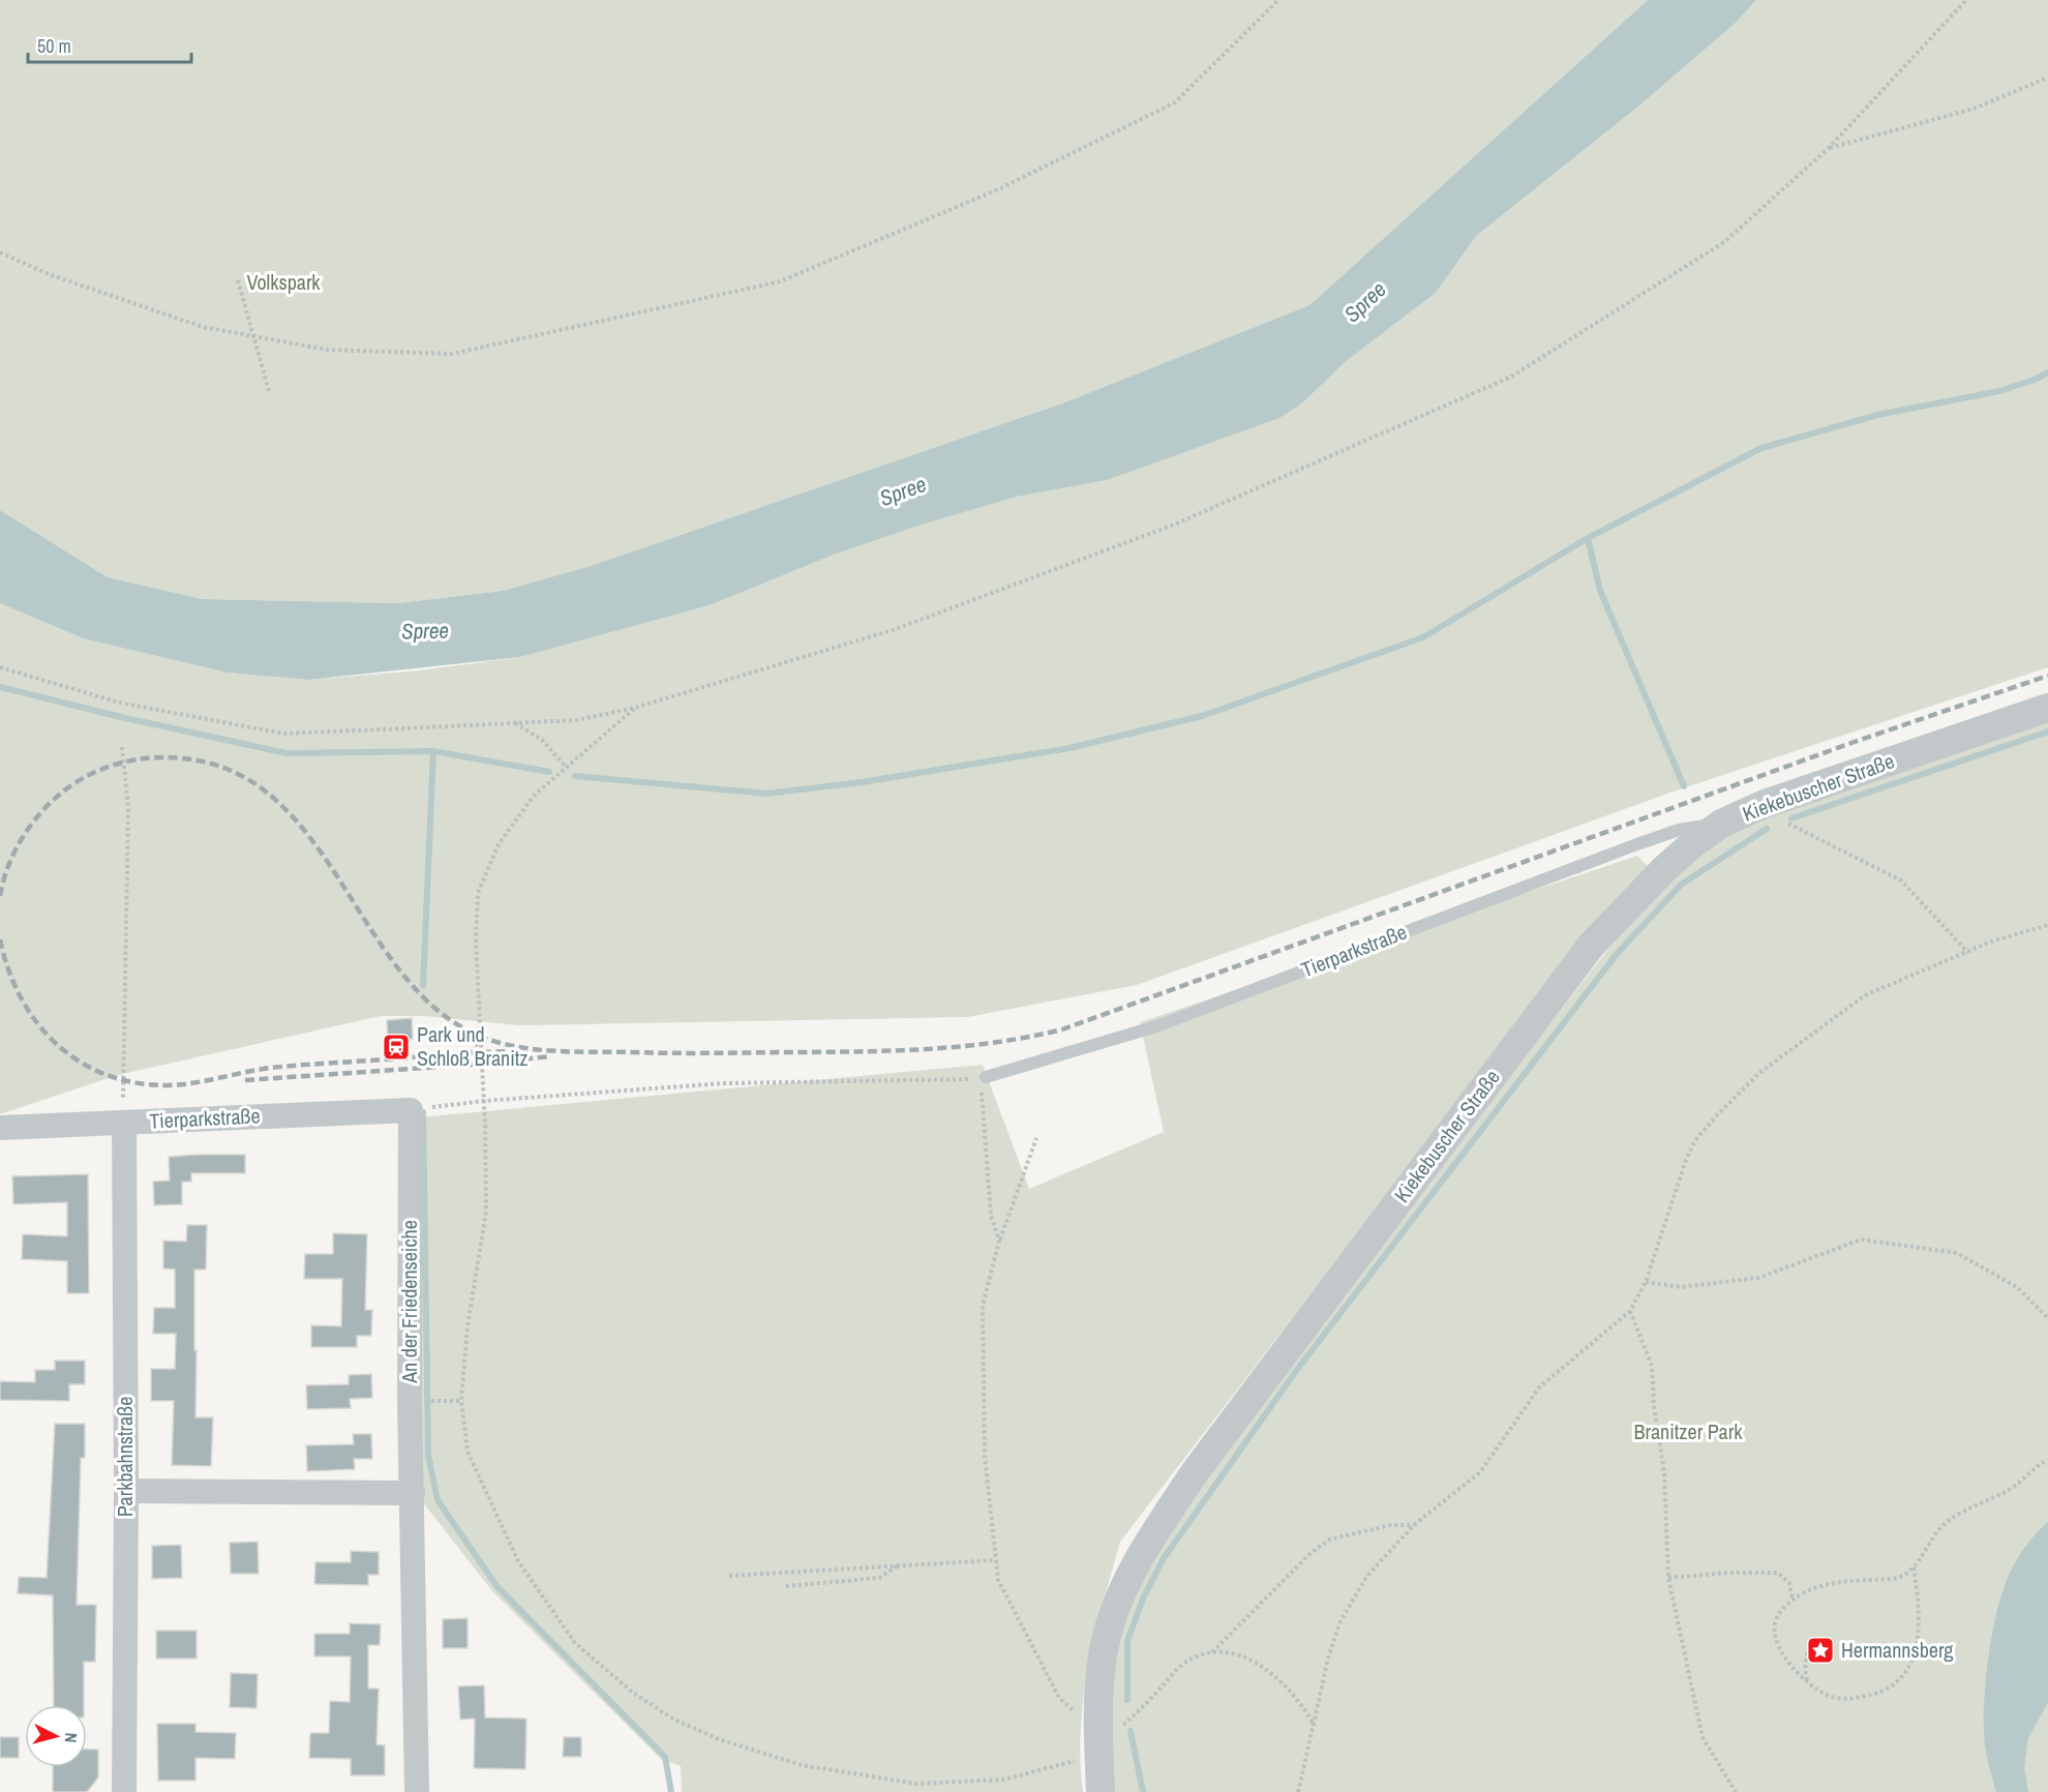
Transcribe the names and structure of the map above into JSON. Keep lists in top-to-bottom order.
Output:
{
  "streets": {
    "street": [
      "Kiekebuscher Straße",
      "Tierparkstraße",
      "An der Friedenseiche",
      "Parkbahnstraße"
    ]
  },
  "crossings": [
    ["Kiekebuscher Straße", "Tierparkstraße"],
    ["Tierparkstraße", "An der Friedenseiche"],
    ["Tierparkstraße", "Parkbahnstraße"]
  ],
  "water": ["Spree"],
  "parks": ["Volkspark", "Branitzer Park"],
  "places": {
    "station": ["Park und Schloß Branitz"],
    "place": ["Hermannsberg"]
  },
  "scale_bar": "50 m",
  "north": "right"
}
